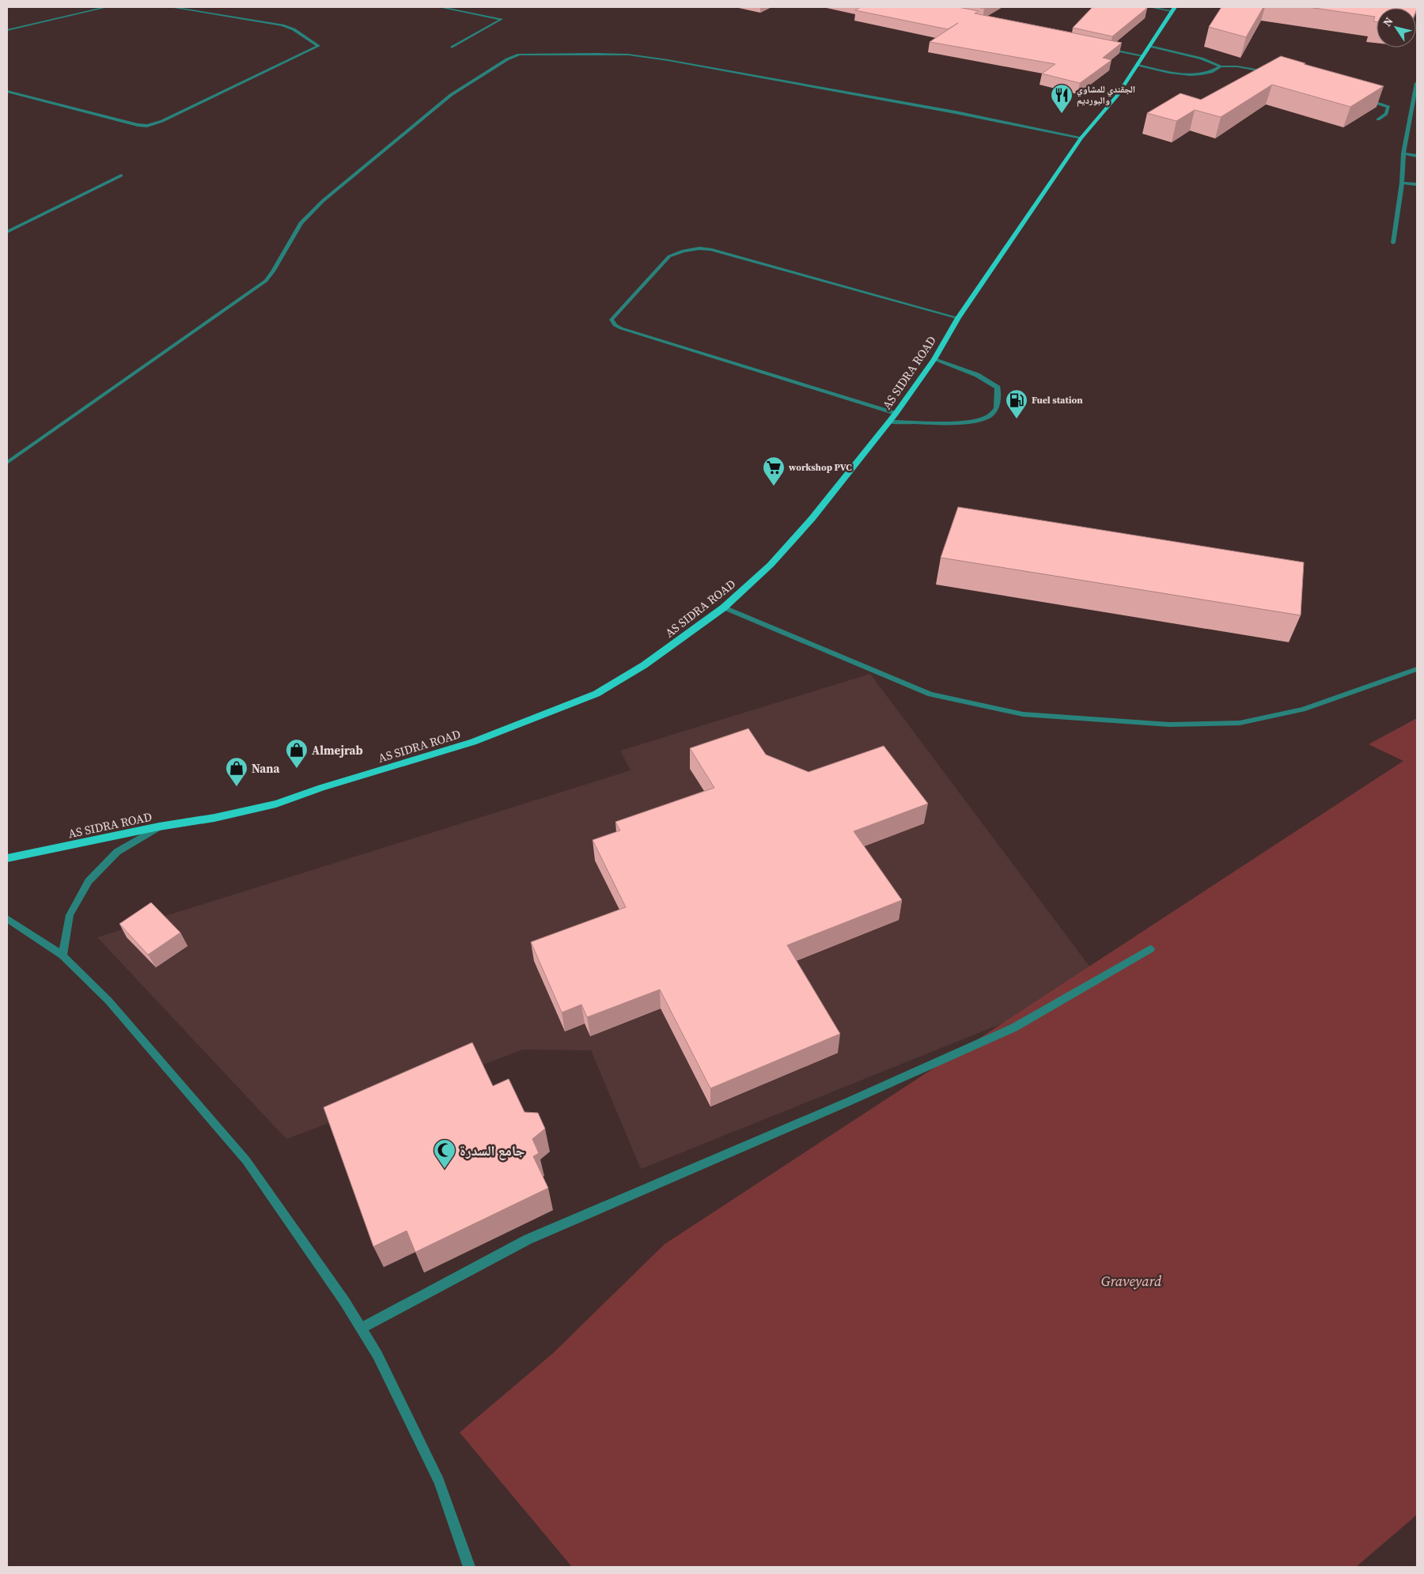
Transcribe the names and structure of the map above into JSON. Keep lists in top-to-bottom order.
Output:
{
  "streets": {
    "main road": ["AS SIDRA ROAD"]
  },
  "parks": ["Graveyard"],
  "places": {
    "restaurant": ["الجقندي للمشاوي والبورديم"],
    "fuel station": ["Fuel station"],
    "supermarket": ["workshop PVC"],
    "shop": ["Almejrab", "Nana"],
    "mosque": ["جامع السدرة"]
  },
  "north": "top left"
}
